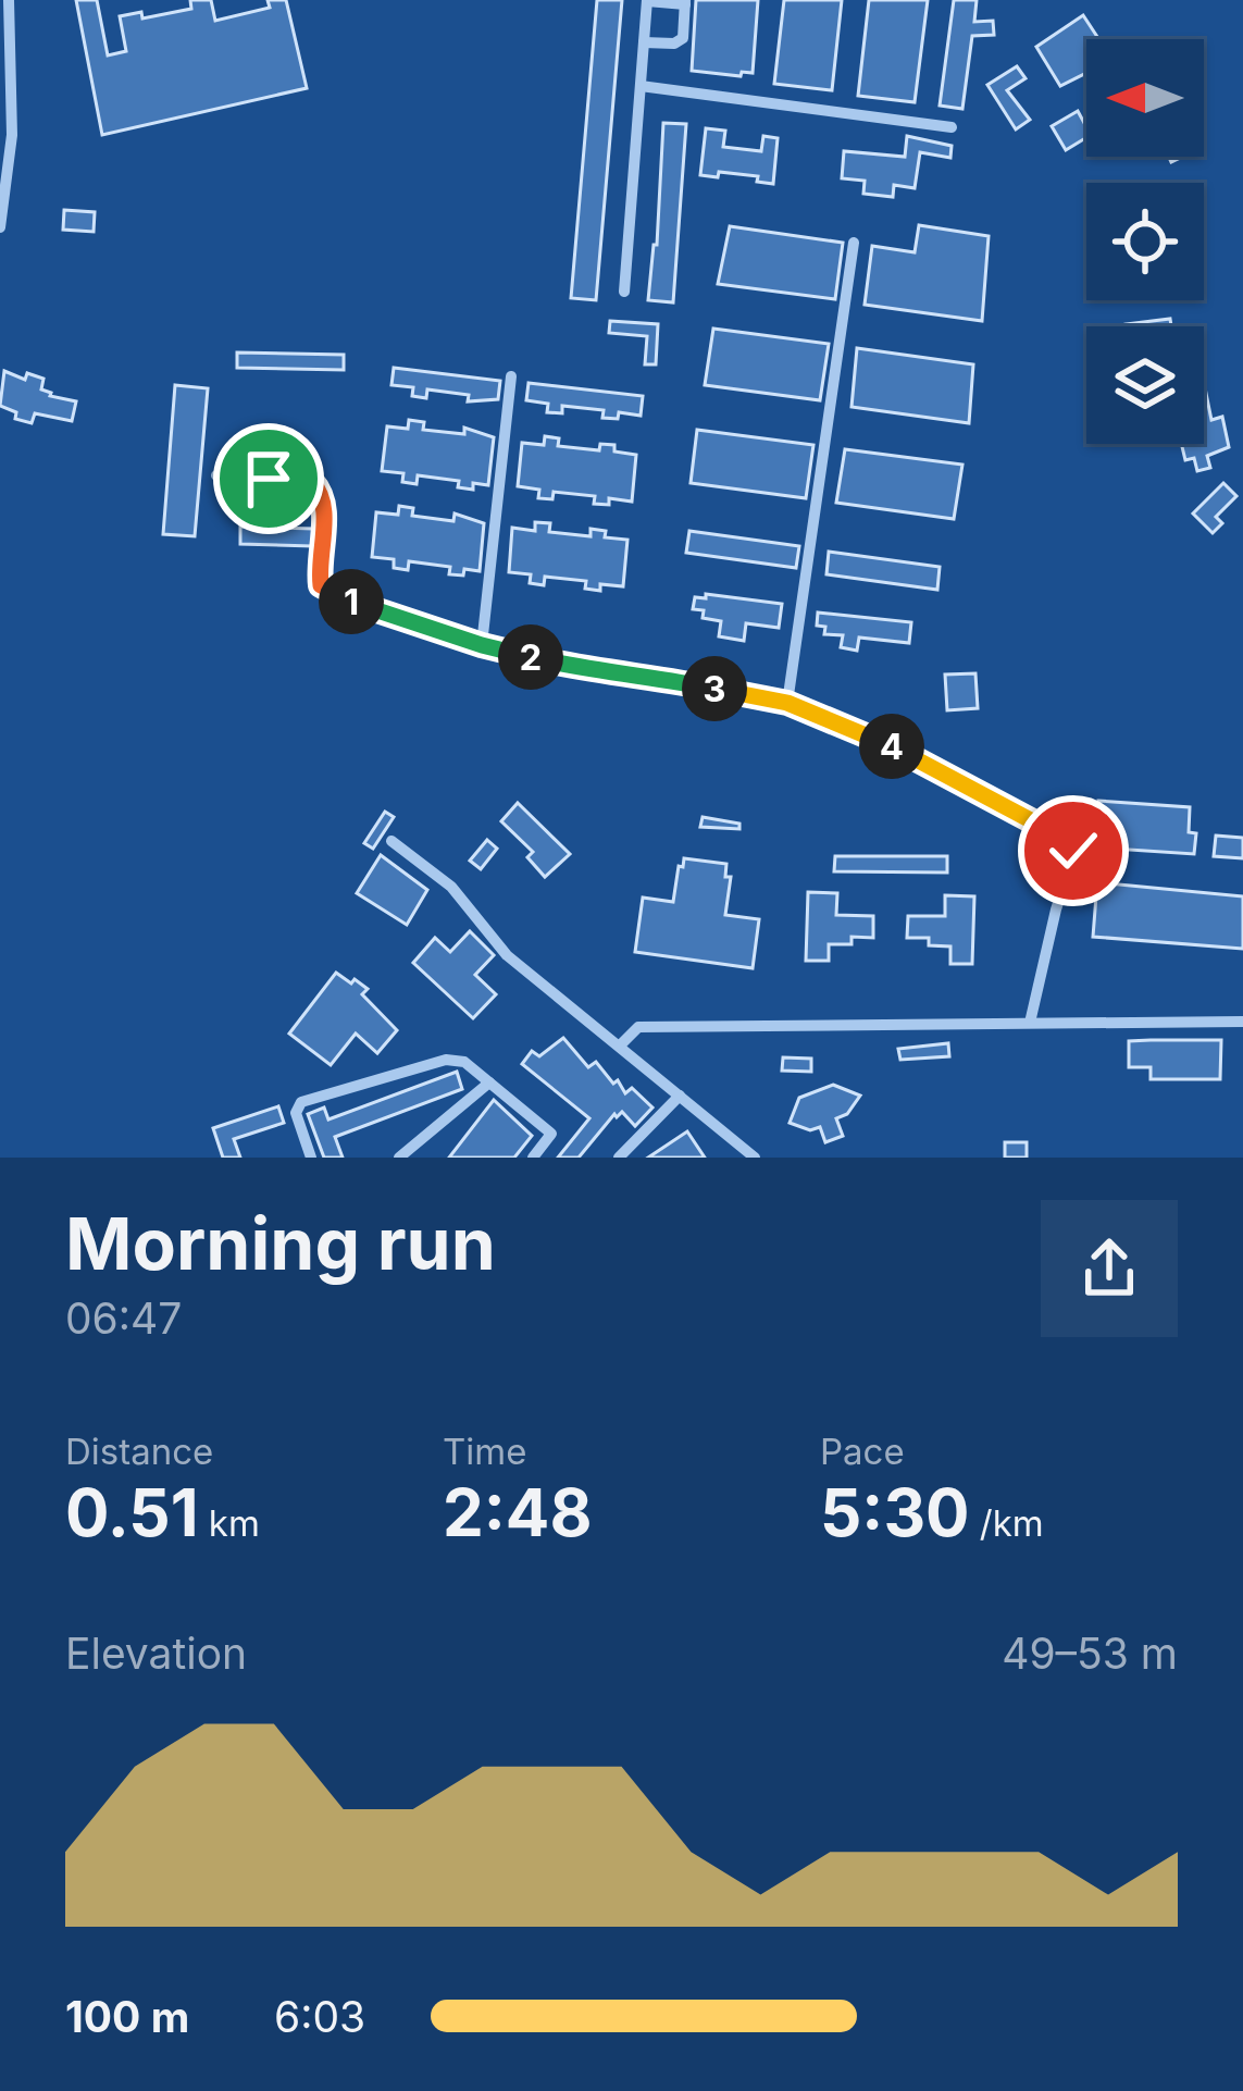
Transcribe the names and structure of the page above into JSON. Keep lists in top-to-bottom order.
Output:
{
  "north": "left",
  "page": {
    "pins": [
      "1",
      "2",
      "3",
      "4"
    ],
    "heading": ["Morning run", "06:47"],
    "stats": [
      ["Distance", "0.51 km"],
      ["Time", "2:48"],
      ["Pace", "5:30 /km"]
    ],
    "chart": ["Elevation", "49–53 m"],
    "list": [
      {
        "name": "100 m",
        "note": "6:03"
      }
    ]
  }
}
